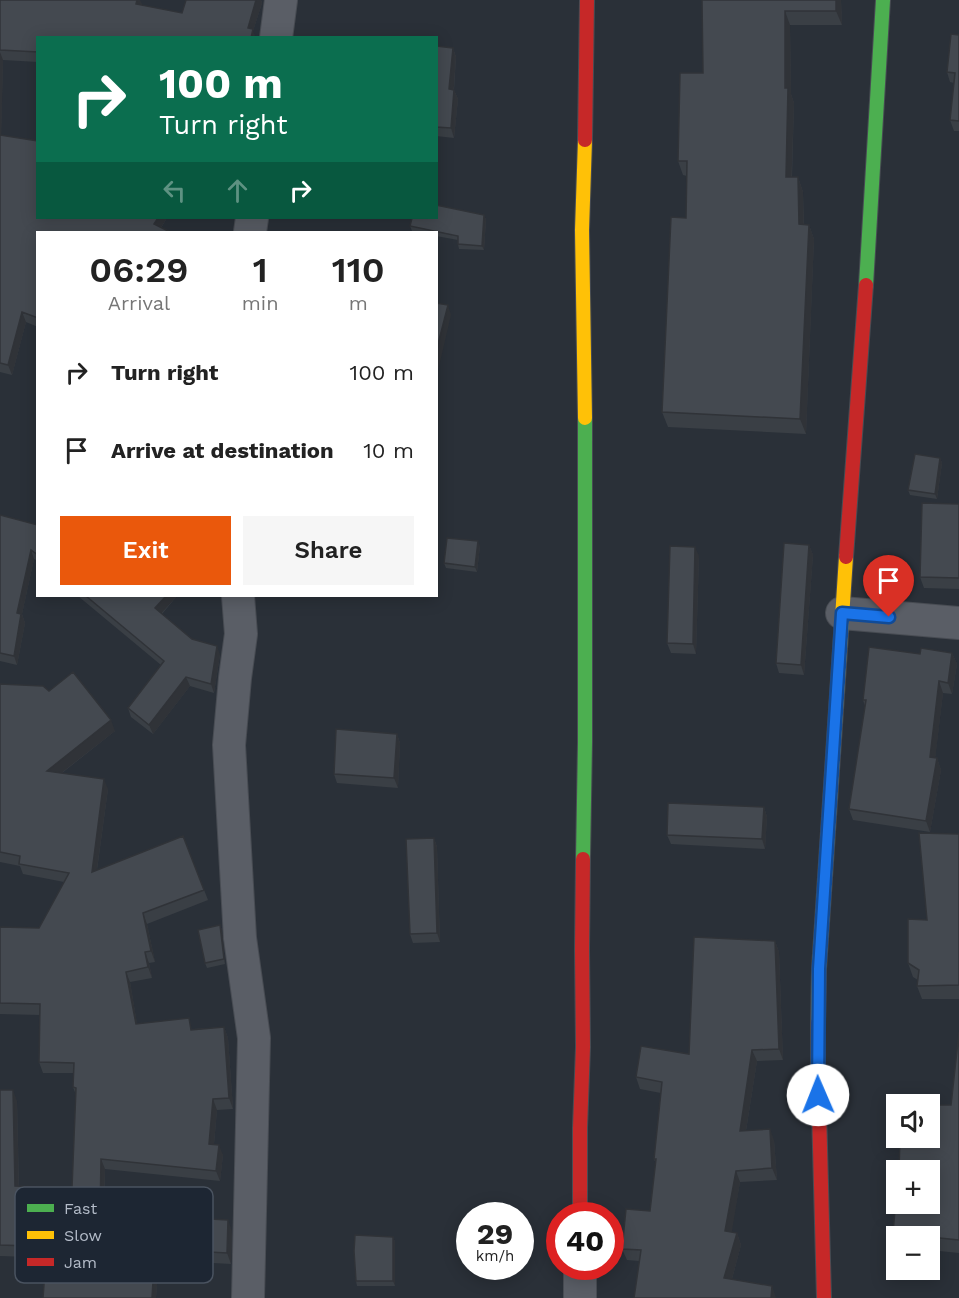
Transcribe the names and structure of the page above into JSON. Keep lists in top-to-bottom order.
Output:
{
  "legend": ["Fast", "Slow", "Jam"],
  "page": {
    "turn": ["100 m", "Turn right"],
    "eta": [
      "06:29",
      "Arrival",
      "1",
      "min",
      "110",
      "m"
    ],
    "list": [
      {
        "name": "Turn right",
        "value": "100 m"
      },
      {
        "name": "Arrive at destination",
        "value": "10 m"
      }
    ],
    "buttons": ["Exit", "Share"],
    "map_buttons": ["+", "−"],
    "speed": "29 km/h",
    "limit": "40"
  }
}
